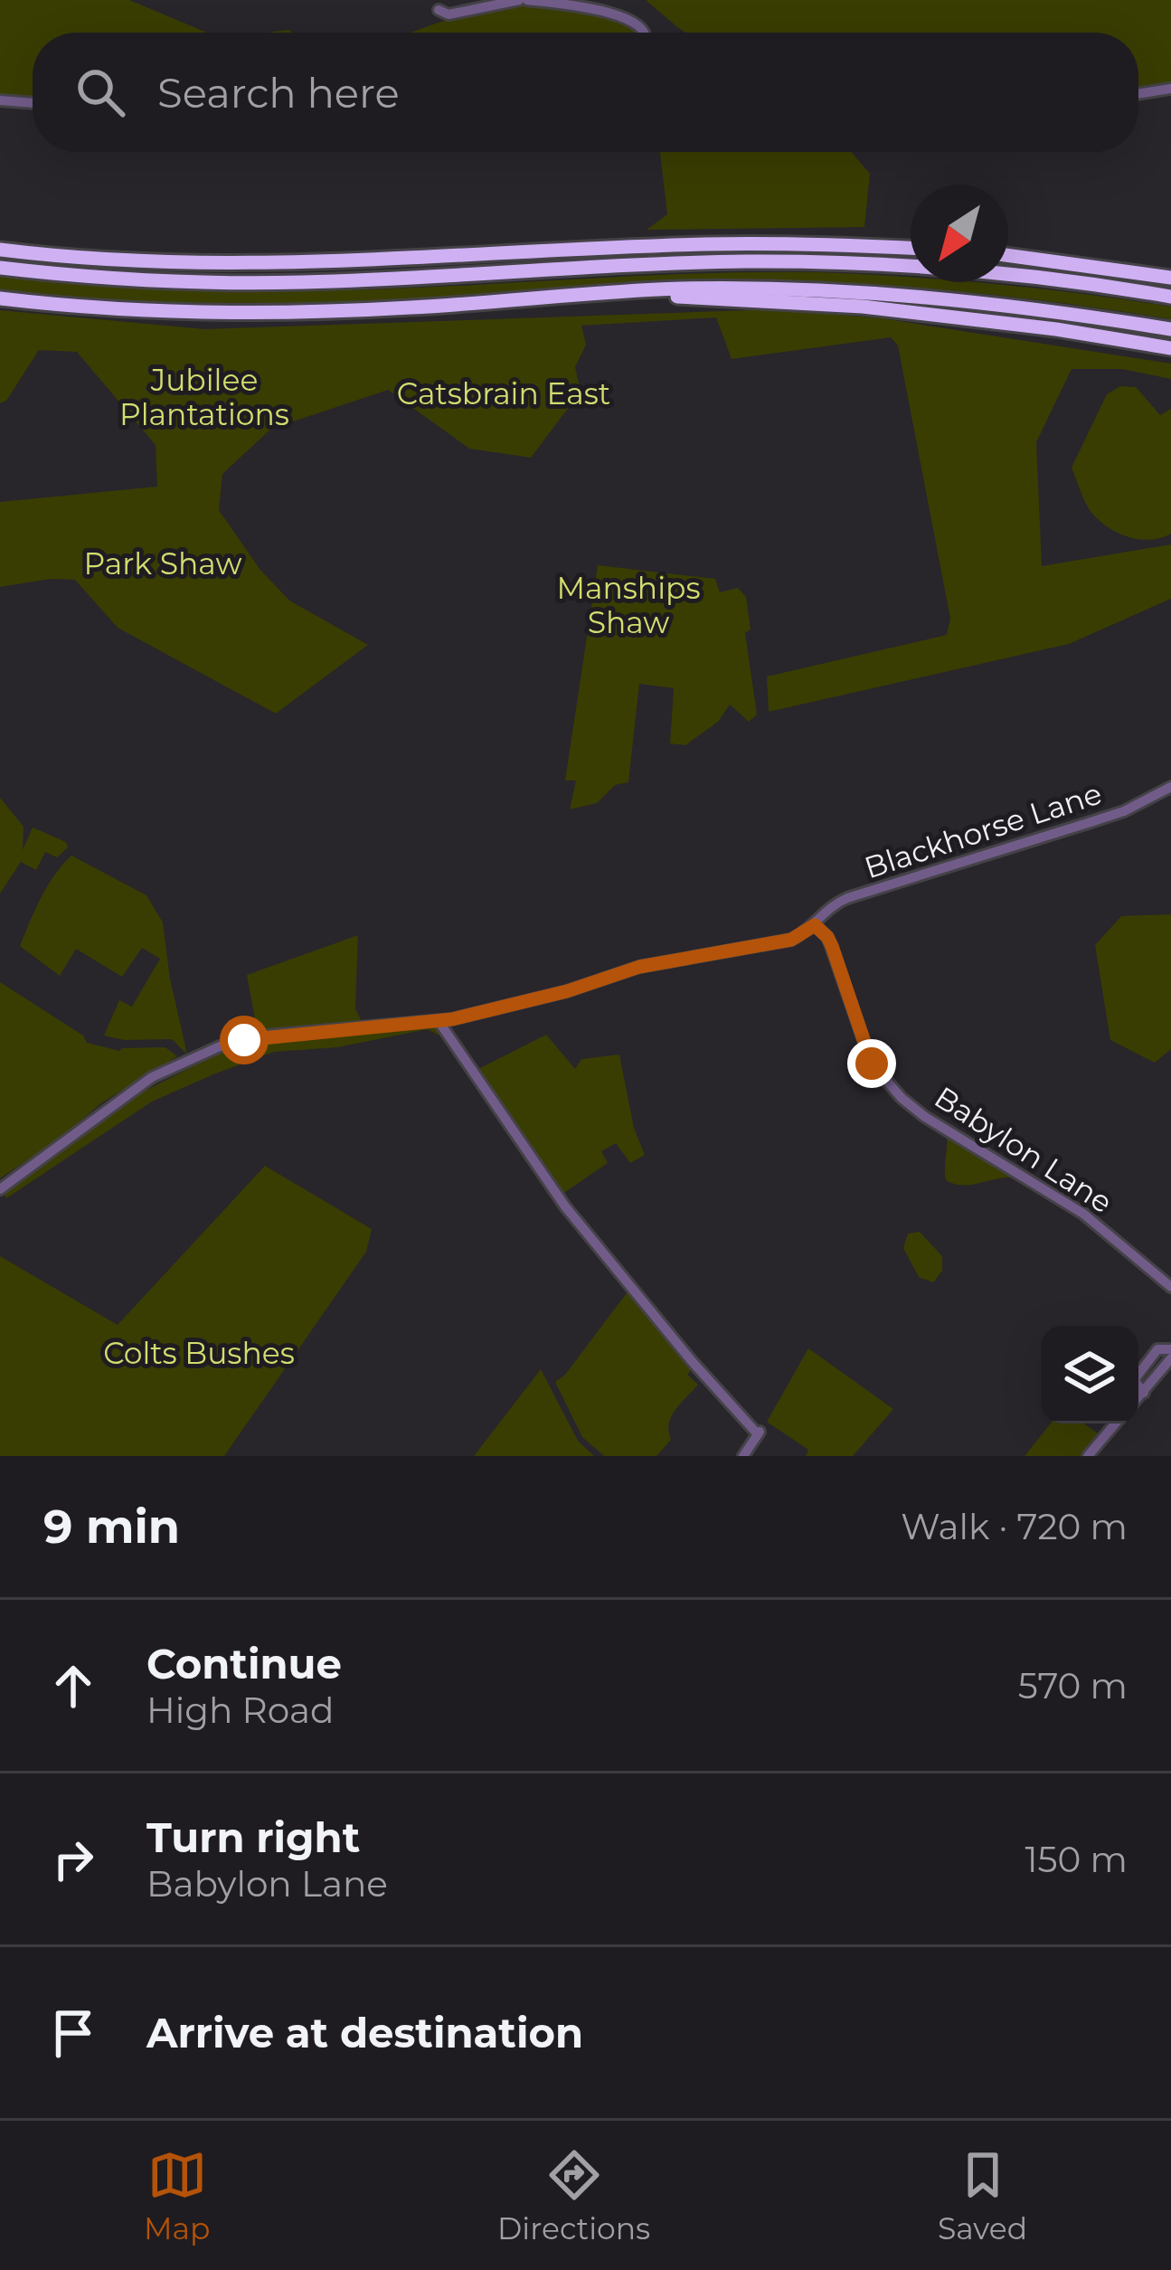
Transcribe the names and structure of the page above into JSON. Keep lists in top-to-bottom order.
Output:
{
  "streets": {
    "street": ["Blackhorse Lane", "Babylon Lane"]
  },
  "crossings": [
    ["Blackhorse Lane", "Babylon Lane"]
  ],
  "parks": [
    "Jubilee Plantations",
    "Catsbrain East",
    "Park Shaw",
    "Manships Shaw",
    "Colts Bushes"
  ],
  "north": "bottom left",
  "page": {
    "search": "Search here",
    "heading": ["9 min", "Walk · 720 m"],
    "list": [
      ["Continue", "High Road", "570 m"],
      ["Turn right", "Babylon Lane", "150 m"],
      "Arrive at destination"
    ],
    "nav": ["Map", "Directions", "Saved"]
  }
}
